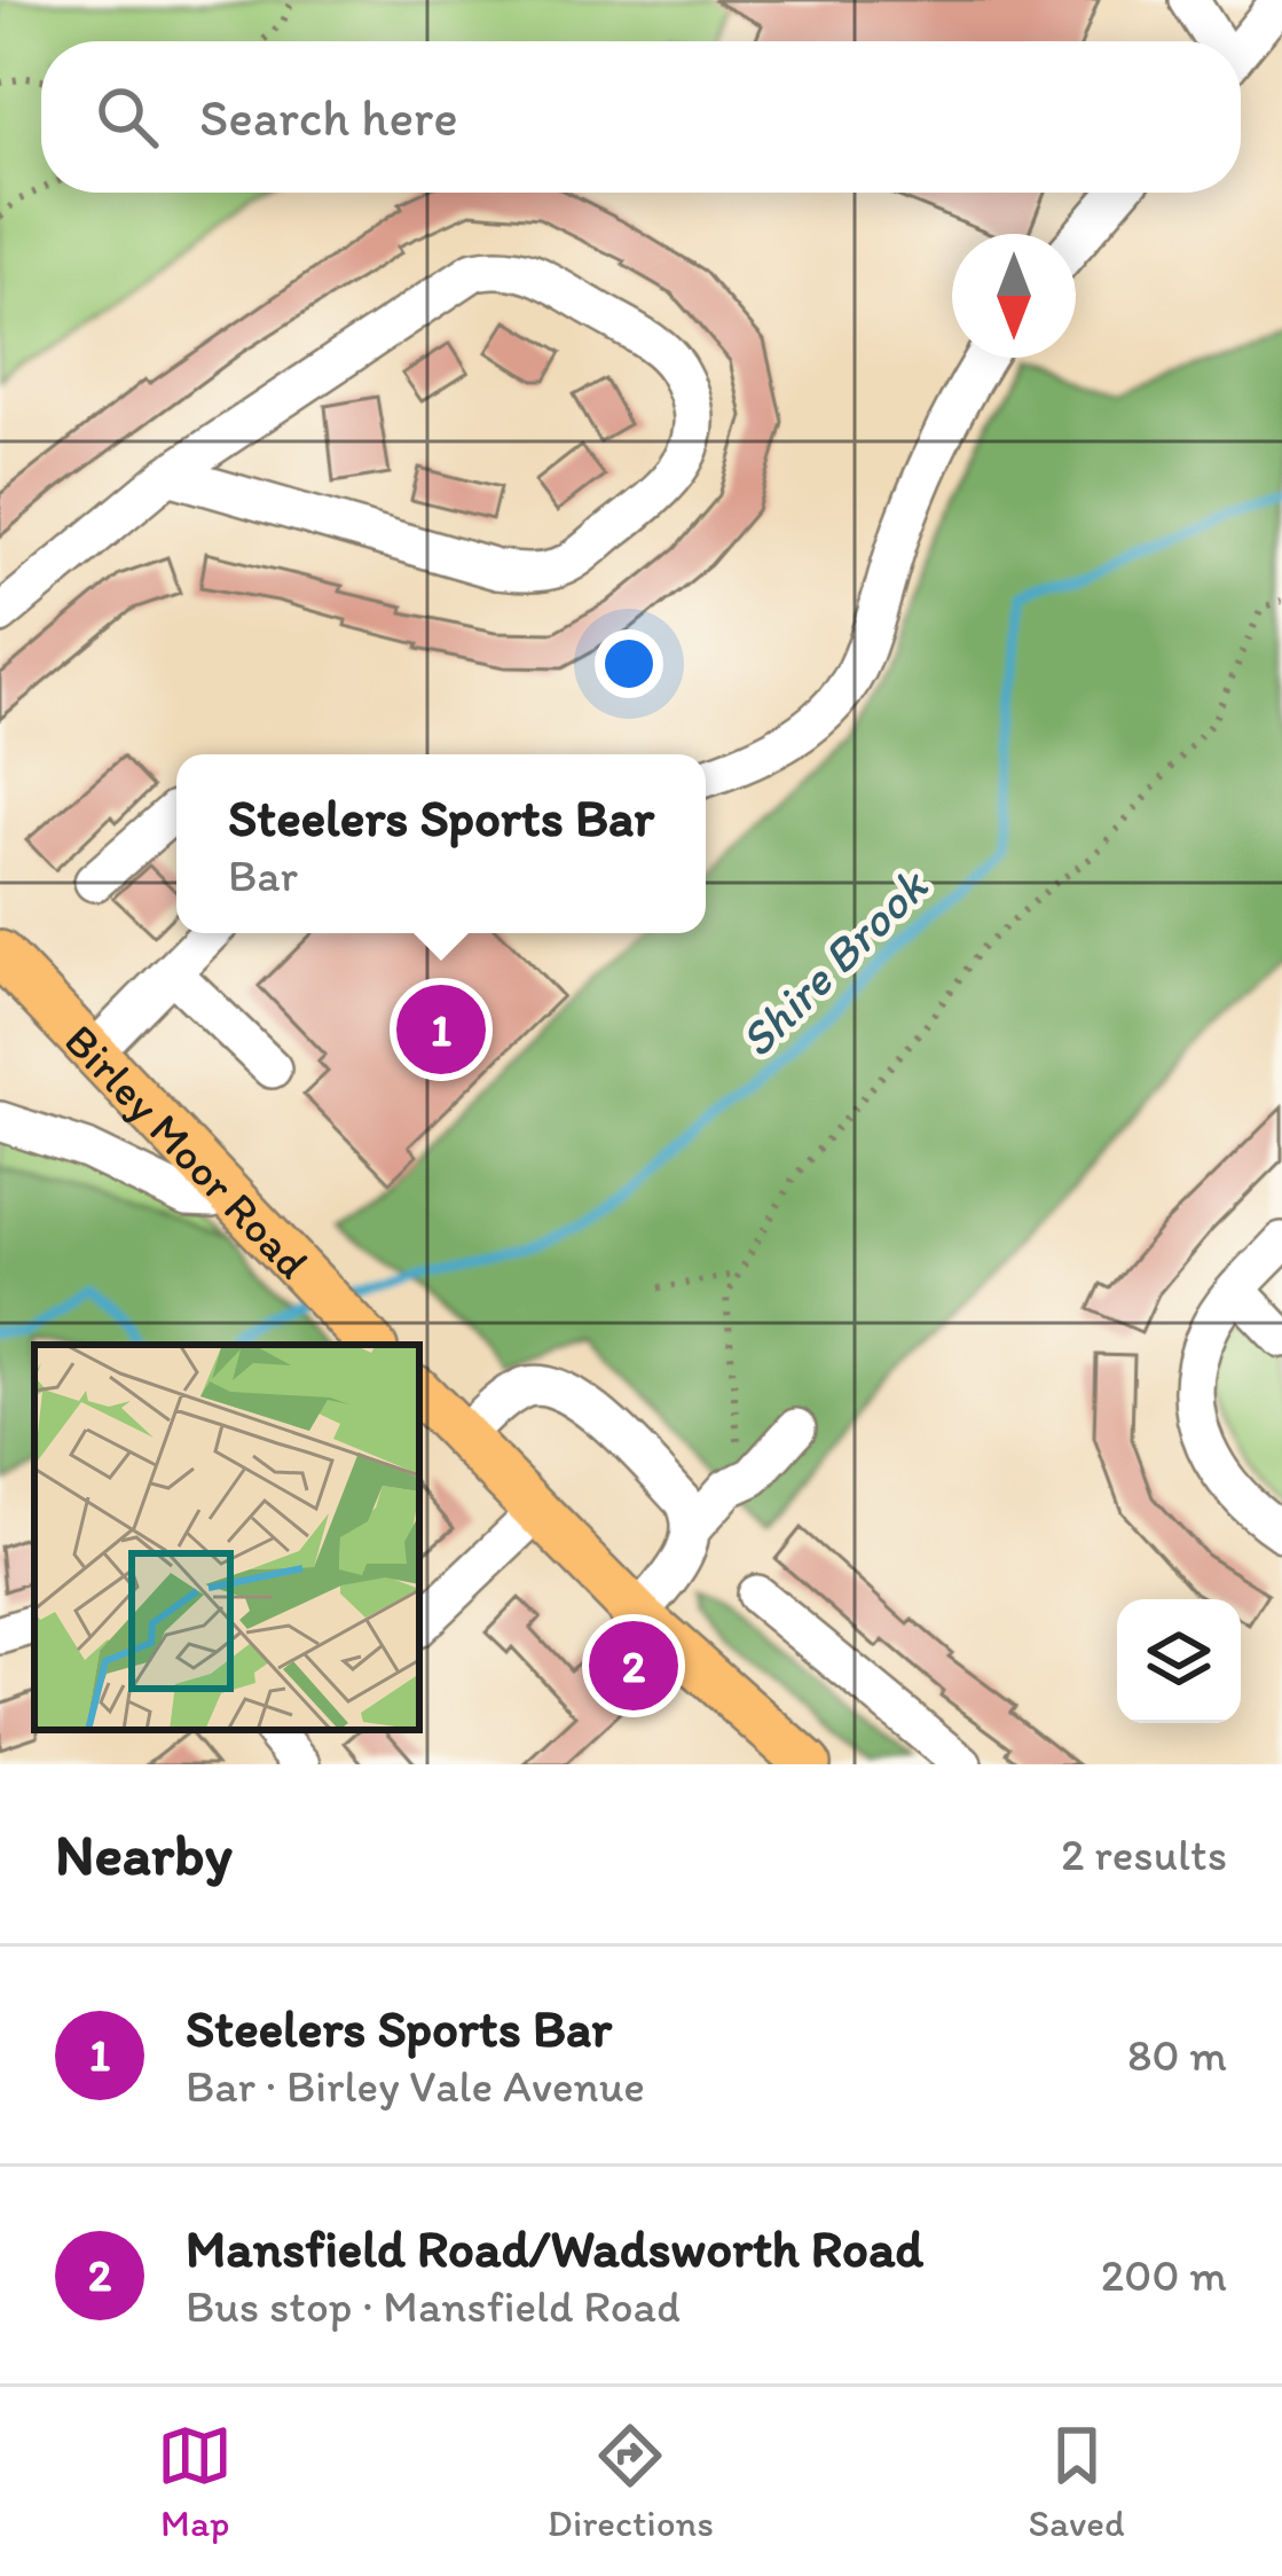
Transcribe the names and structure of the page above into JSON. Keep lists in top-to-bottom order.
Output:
{
  "streets": {
    "main road": ["Birley Moor Road"]
  },
  "water": ["Shire Brook"],
  "north": "bottom",
  "page": {
    "search": "Search here",
    "popup": ["Steelers Sports Bar", "Bar"],
    "pins": ["1", "2"],
    "heading": ["Nearby", "2 results"],
    "list": [
      {
        "mark": "1",
        "name": "Steelers Sports Bar",
        "note": "Bar · Birley Vale Avenue",
        "value": "80 m"
      },
      {
        "mark": "2",
        "name": "Mansfield Road/Wadsworth Road",
        "note": "Bus stop · Mansfield Road",
        "value": "200 m"
      }
    ],
    "nav": ["Map", "Directions", "Saved"]
  }
}
